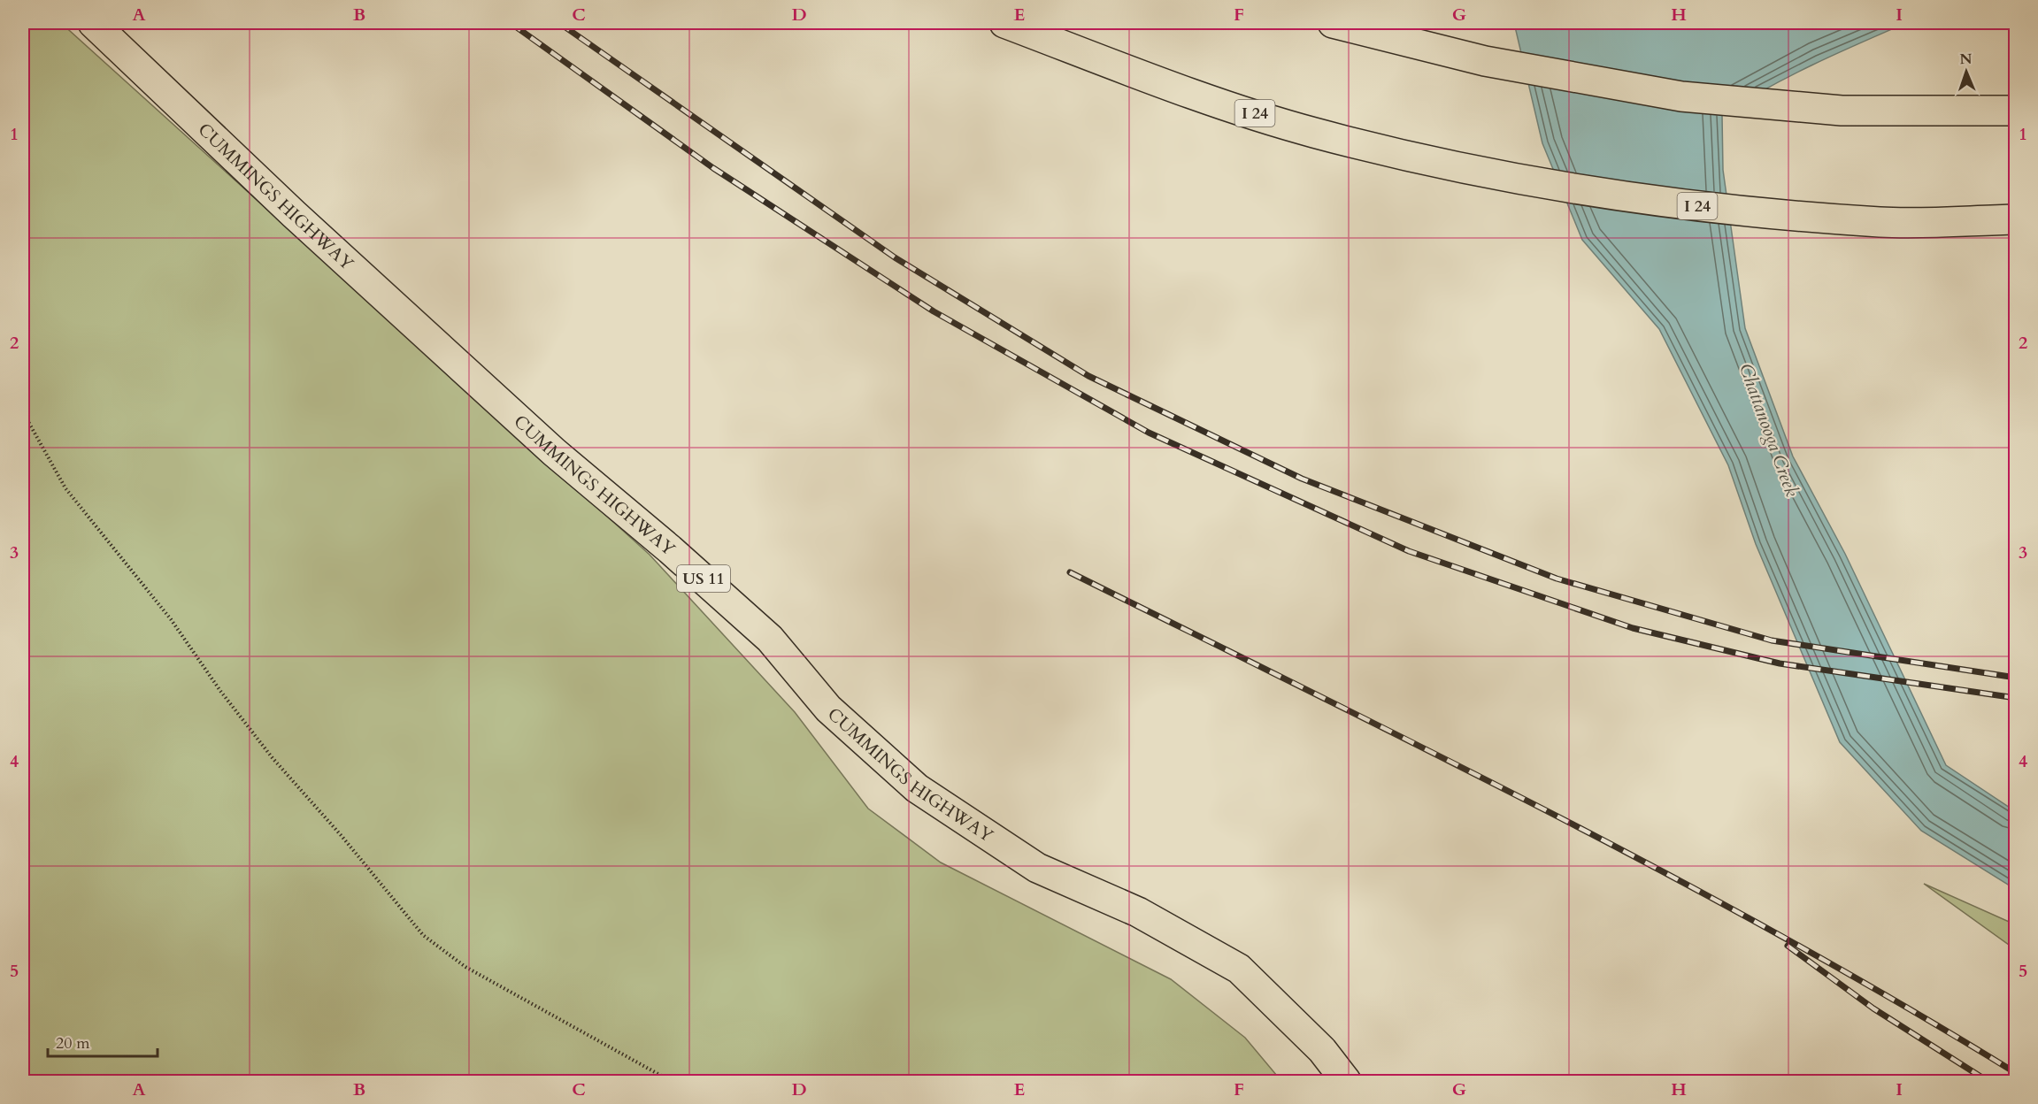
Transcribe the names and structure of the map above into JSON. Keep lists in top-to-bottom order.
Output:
{
  "streets": {
    "main road": ["I 24", "CUMMINGS HIGHWAY", "US 11"]
  },
  "water": ["Chattanooga Creek"],
  "scale_bar": "20 m",
  "north": "top",
  "grid": {
    "columns": [
      "A",
      "B",
      "C",
      "D",
      "E",
      "F",
      "G",
      "H",
      "I"
    ],
    "rows": [
      "1",
      "2",
      "3",
      "4",
      "5"
    ]
  }
}
